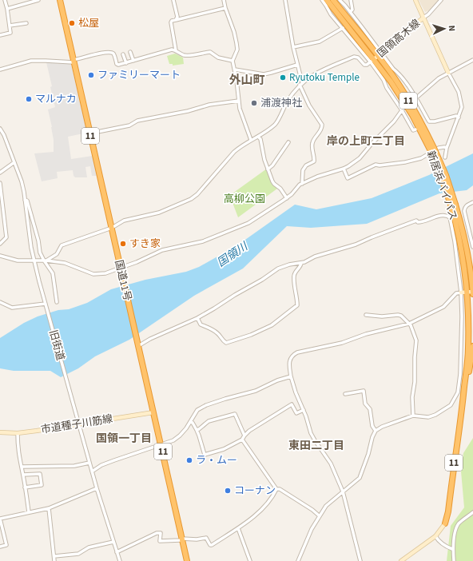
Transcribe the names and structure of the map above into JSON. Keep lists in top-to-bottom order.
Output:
{
  "streets": {
    "highway": ["11", "新居浜バイパス", "国道11号"],
    "street": ["国領高木線", "旧街道", "市道種子川筋線"]
  },
  "crossings": [
    ["国領高木線", "新居浜バイパス"],
    ["国道11号", "市道種子川筋線"],
    ["旧街道", "市道種子川筋線"]
  ],
  "districts": [
    "外山町",
    "岸の上町二丁目",
    "国領一丁目",
    "東田二丁目"
  ],
  "water": ["国領川"],
  "parks": ["高柳公園"],
  "places": [
    "松屋",
    "ファミリーマート",
    "Ryutoku Temple",
    "マルナカ",
    "浦渡神社",
    "すき家",
    "ラ・ムー",
    "コーナン"
  ],
  "north": "right"
}
